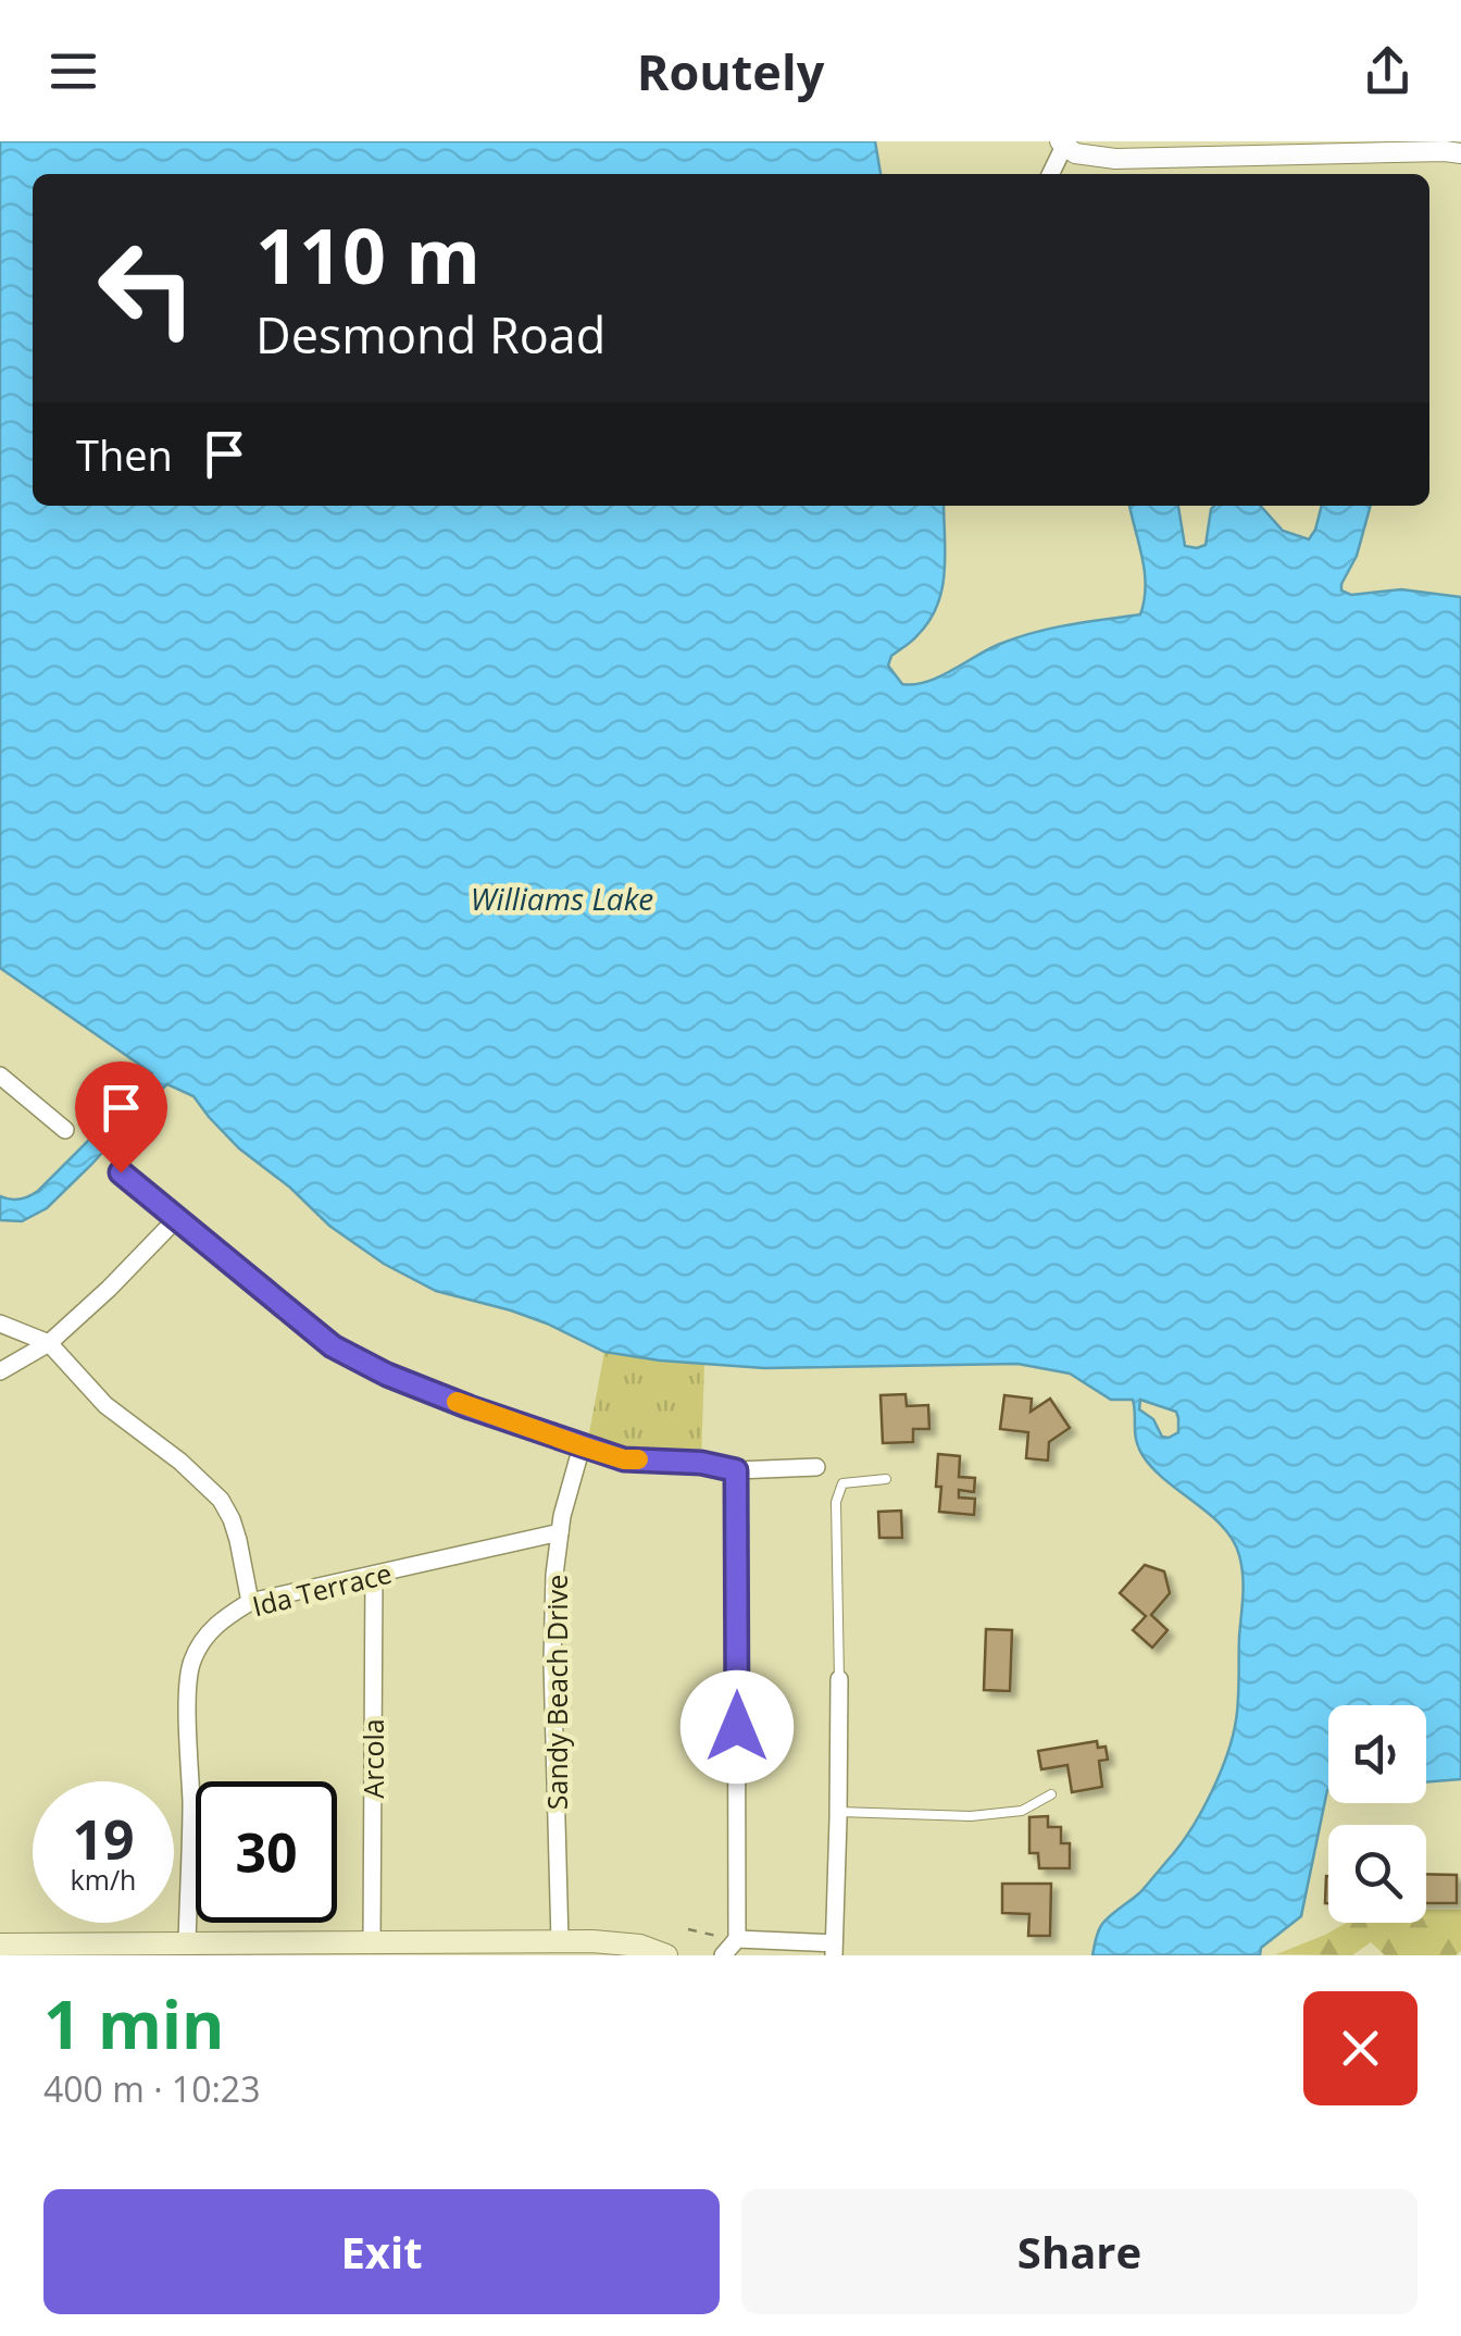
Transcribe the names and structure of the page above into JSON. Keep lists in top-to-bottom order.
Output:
{
  "streets": {
    "street": ["Ida Terrace", "Sandy Beach Drive", "Arcola"]
  },
  "crossings": [
    ["Ida Terrace", "Sandy Beach Drive"],
    ["Ida Terrace", "Arcola"]
  ],
  "water": ["Williams Lake"],
  "page": {
    "header": "Routely",
    "turn": ["110 m", "Desmond Road"],
    "then": "Then",
    "speed": "19 km/h",
    "limit": "30",
    "heading": ["1 min", "400 m · 10:23"],
    "buttons": ["Exit", "Share"]
  }
}
